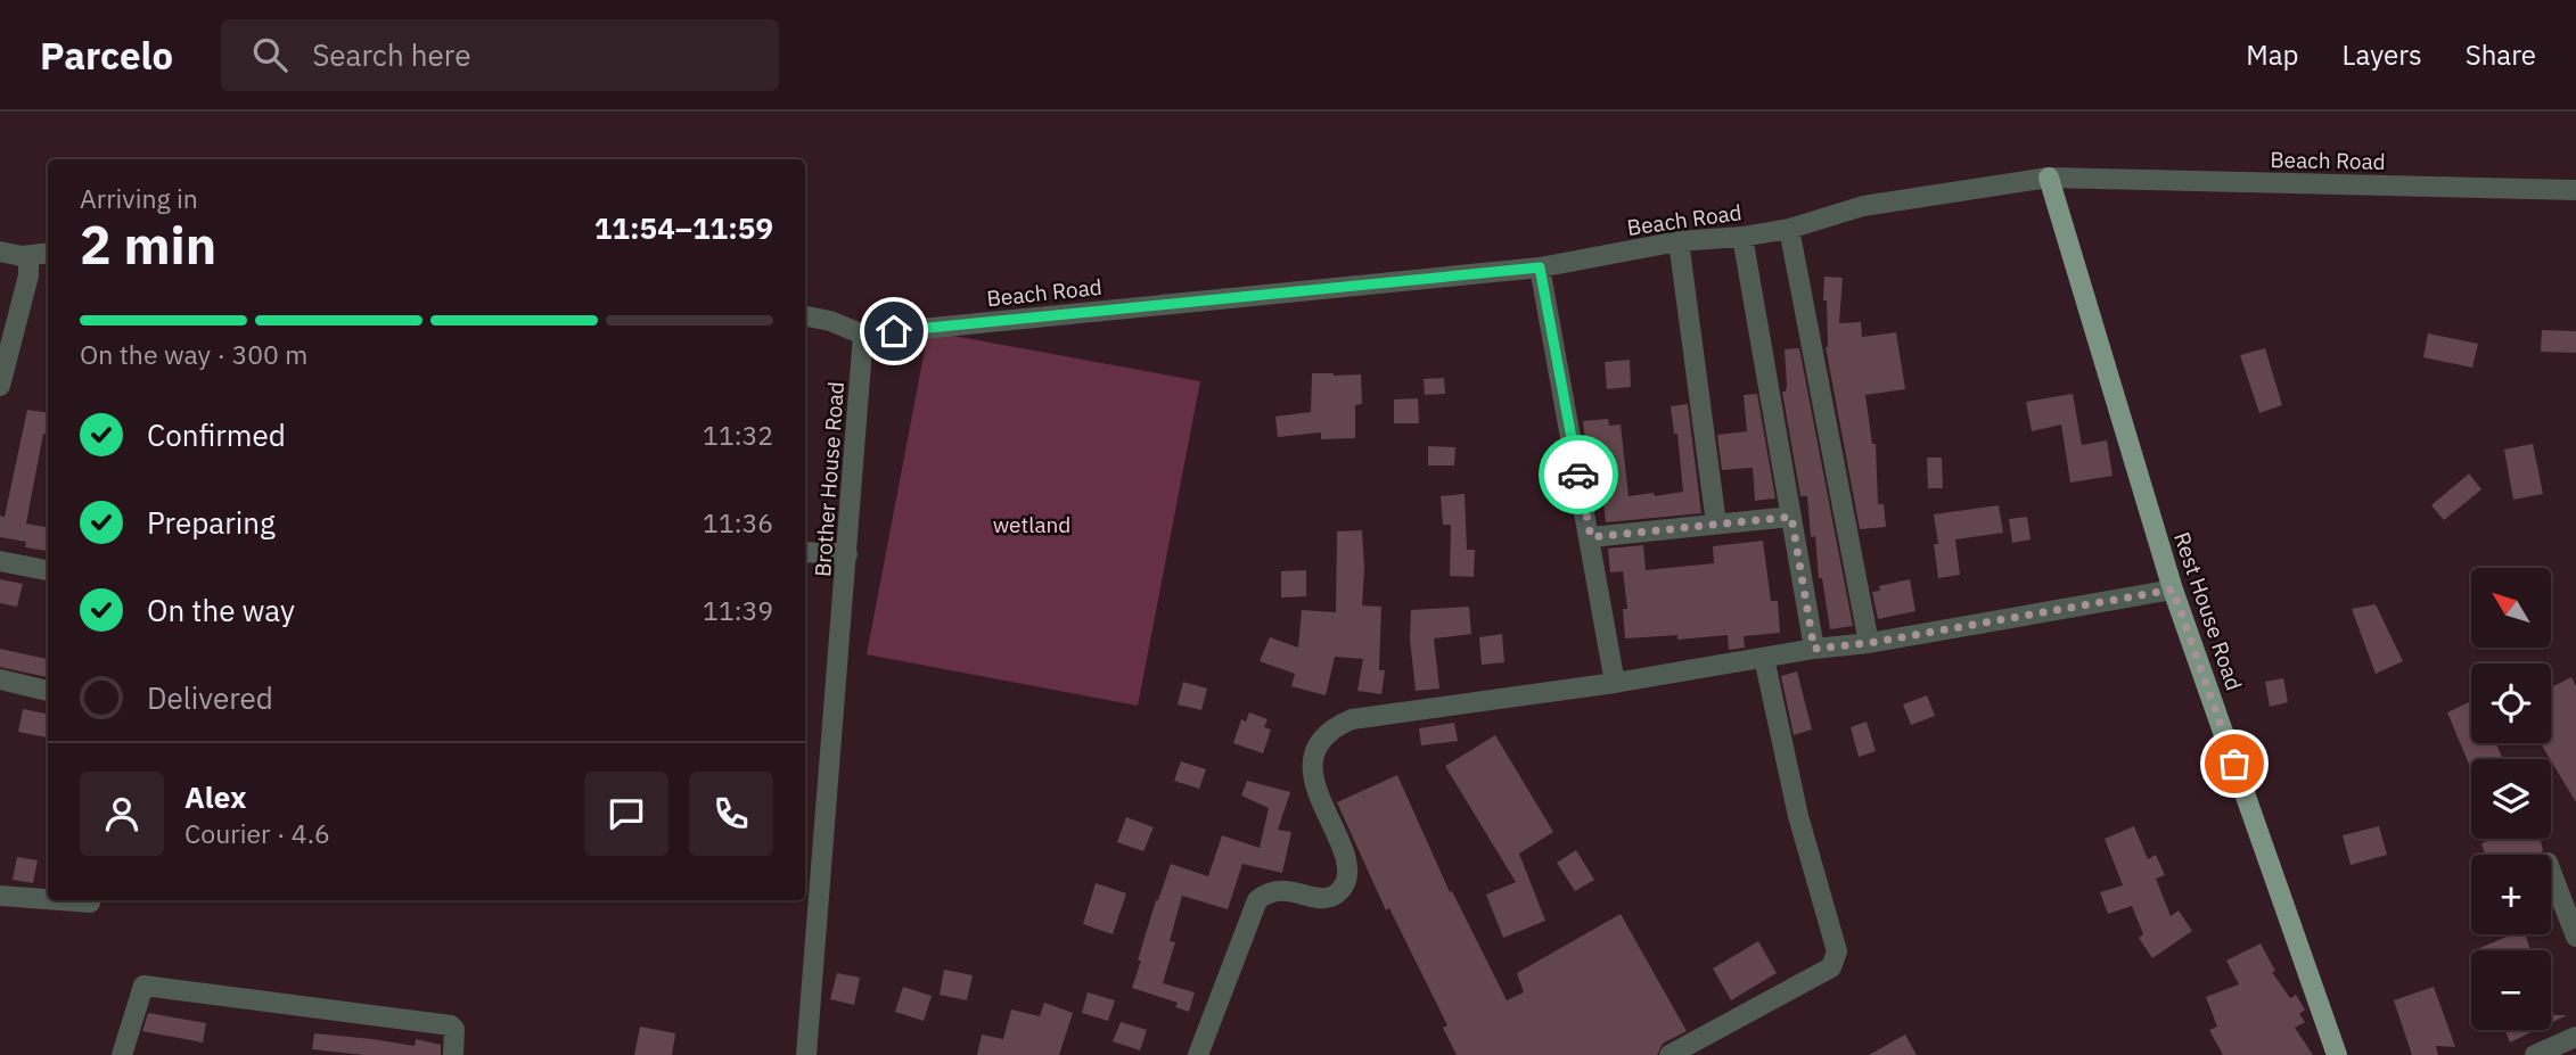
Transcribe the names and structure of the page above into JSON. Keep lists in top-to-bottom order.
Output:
{
  "streets": {
    "main road": ["Rest House Road"],
    "street": ["Beach Road", "Brother House Road"]
  },
  "crossings": [
    ["Beach Road", "Brother House Road"],
    ["Beach Road", "Rest House Road"]
  ],
  "parks": ["wetland"],
  "north": "top left",
  "page": {
    "header": "Parcelo",
    "search": "Search here",
    "nav": ["Map", "Layers", "Share"],
    "heading": ["2 min", "Arriving in", "11:54–11:59"],
    "panel": ["Alex", "Courier · 4.6"],
    "bar": "On the way · 300 m",
    "list": [
      ["Confirmed", "11:32"],
      ["Preparing", "11:36"],
      ["On the way", "11:39"],
      "Delivered"
    ],
    "map_buttons": ["+", "−"]
  }
}
